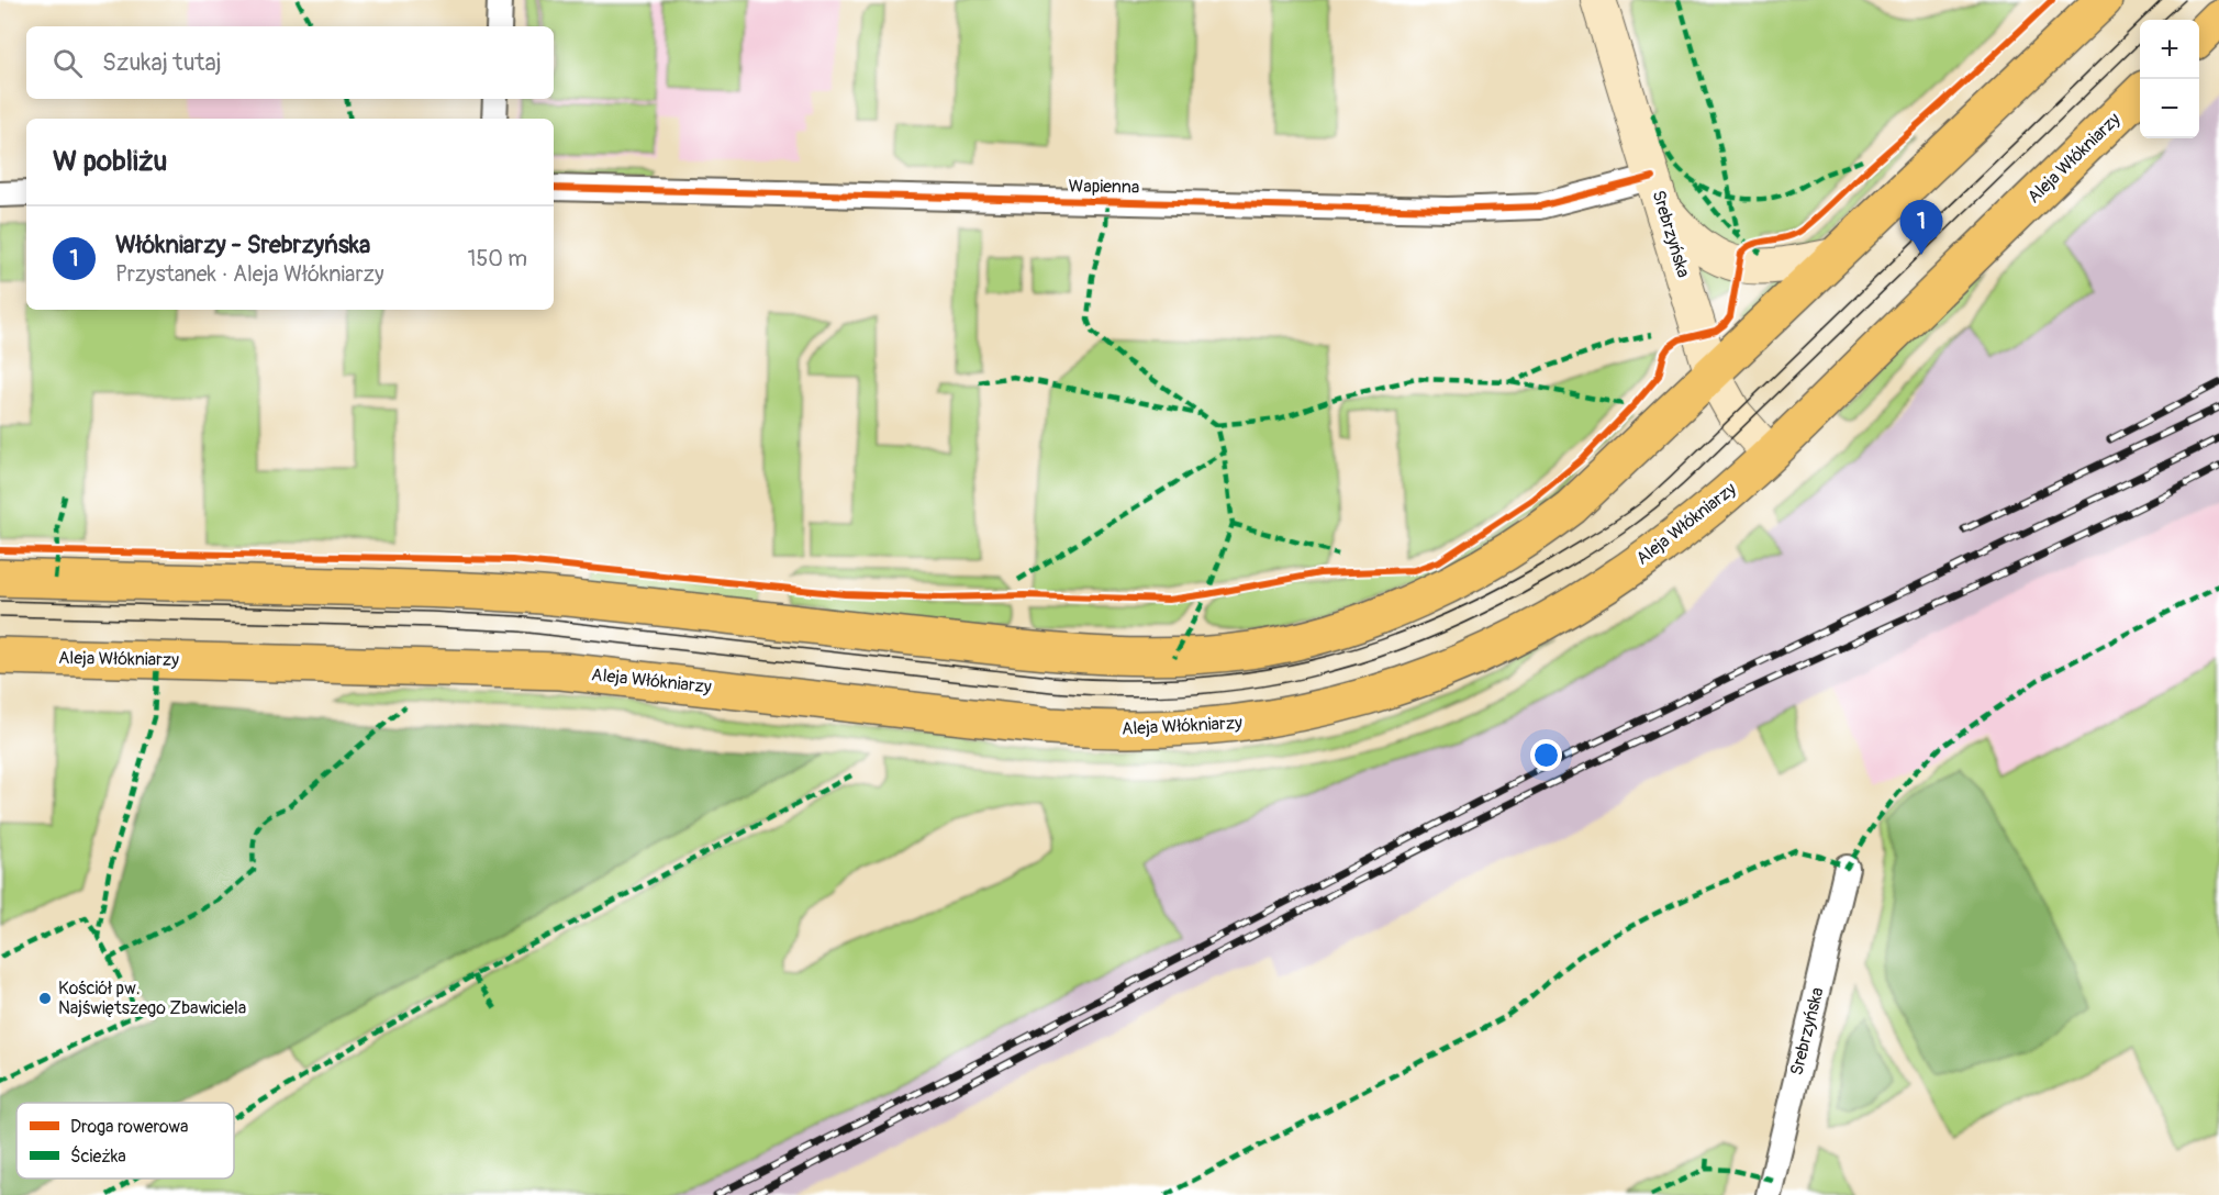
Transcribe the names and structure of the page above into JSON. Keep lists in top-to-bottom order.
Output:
{
  "streets": {
    "main road": ["Aleja Włókniarzy", "Srebrzyńska"],
    "street": ["Wapienna"]
  },
  "crossings": [
    ["Aleja Włókniarzy", "Srebrzyńska"],
    ["Wapienna", "Srebrzyńska"]
  ],
  "places": ["Kościół pw. Najświętszego Zbawiciela"],
  "legend": ["Droga rowerowa", "Ścieżka"],
  "page": {
    "map_buttons": ["+", "−"],
    "search": "Szukaj tutaj",
    "heading": "W pobliżu",
    "pins": "1",
    "list": [
      {
        "mark": "1",
        "name": "Włókniarzy - Srebrzyńska",
        "note": "Przystanek · Aleja Włókniarzy",
        "value": "150 m"
      }
    ]
  }
}
